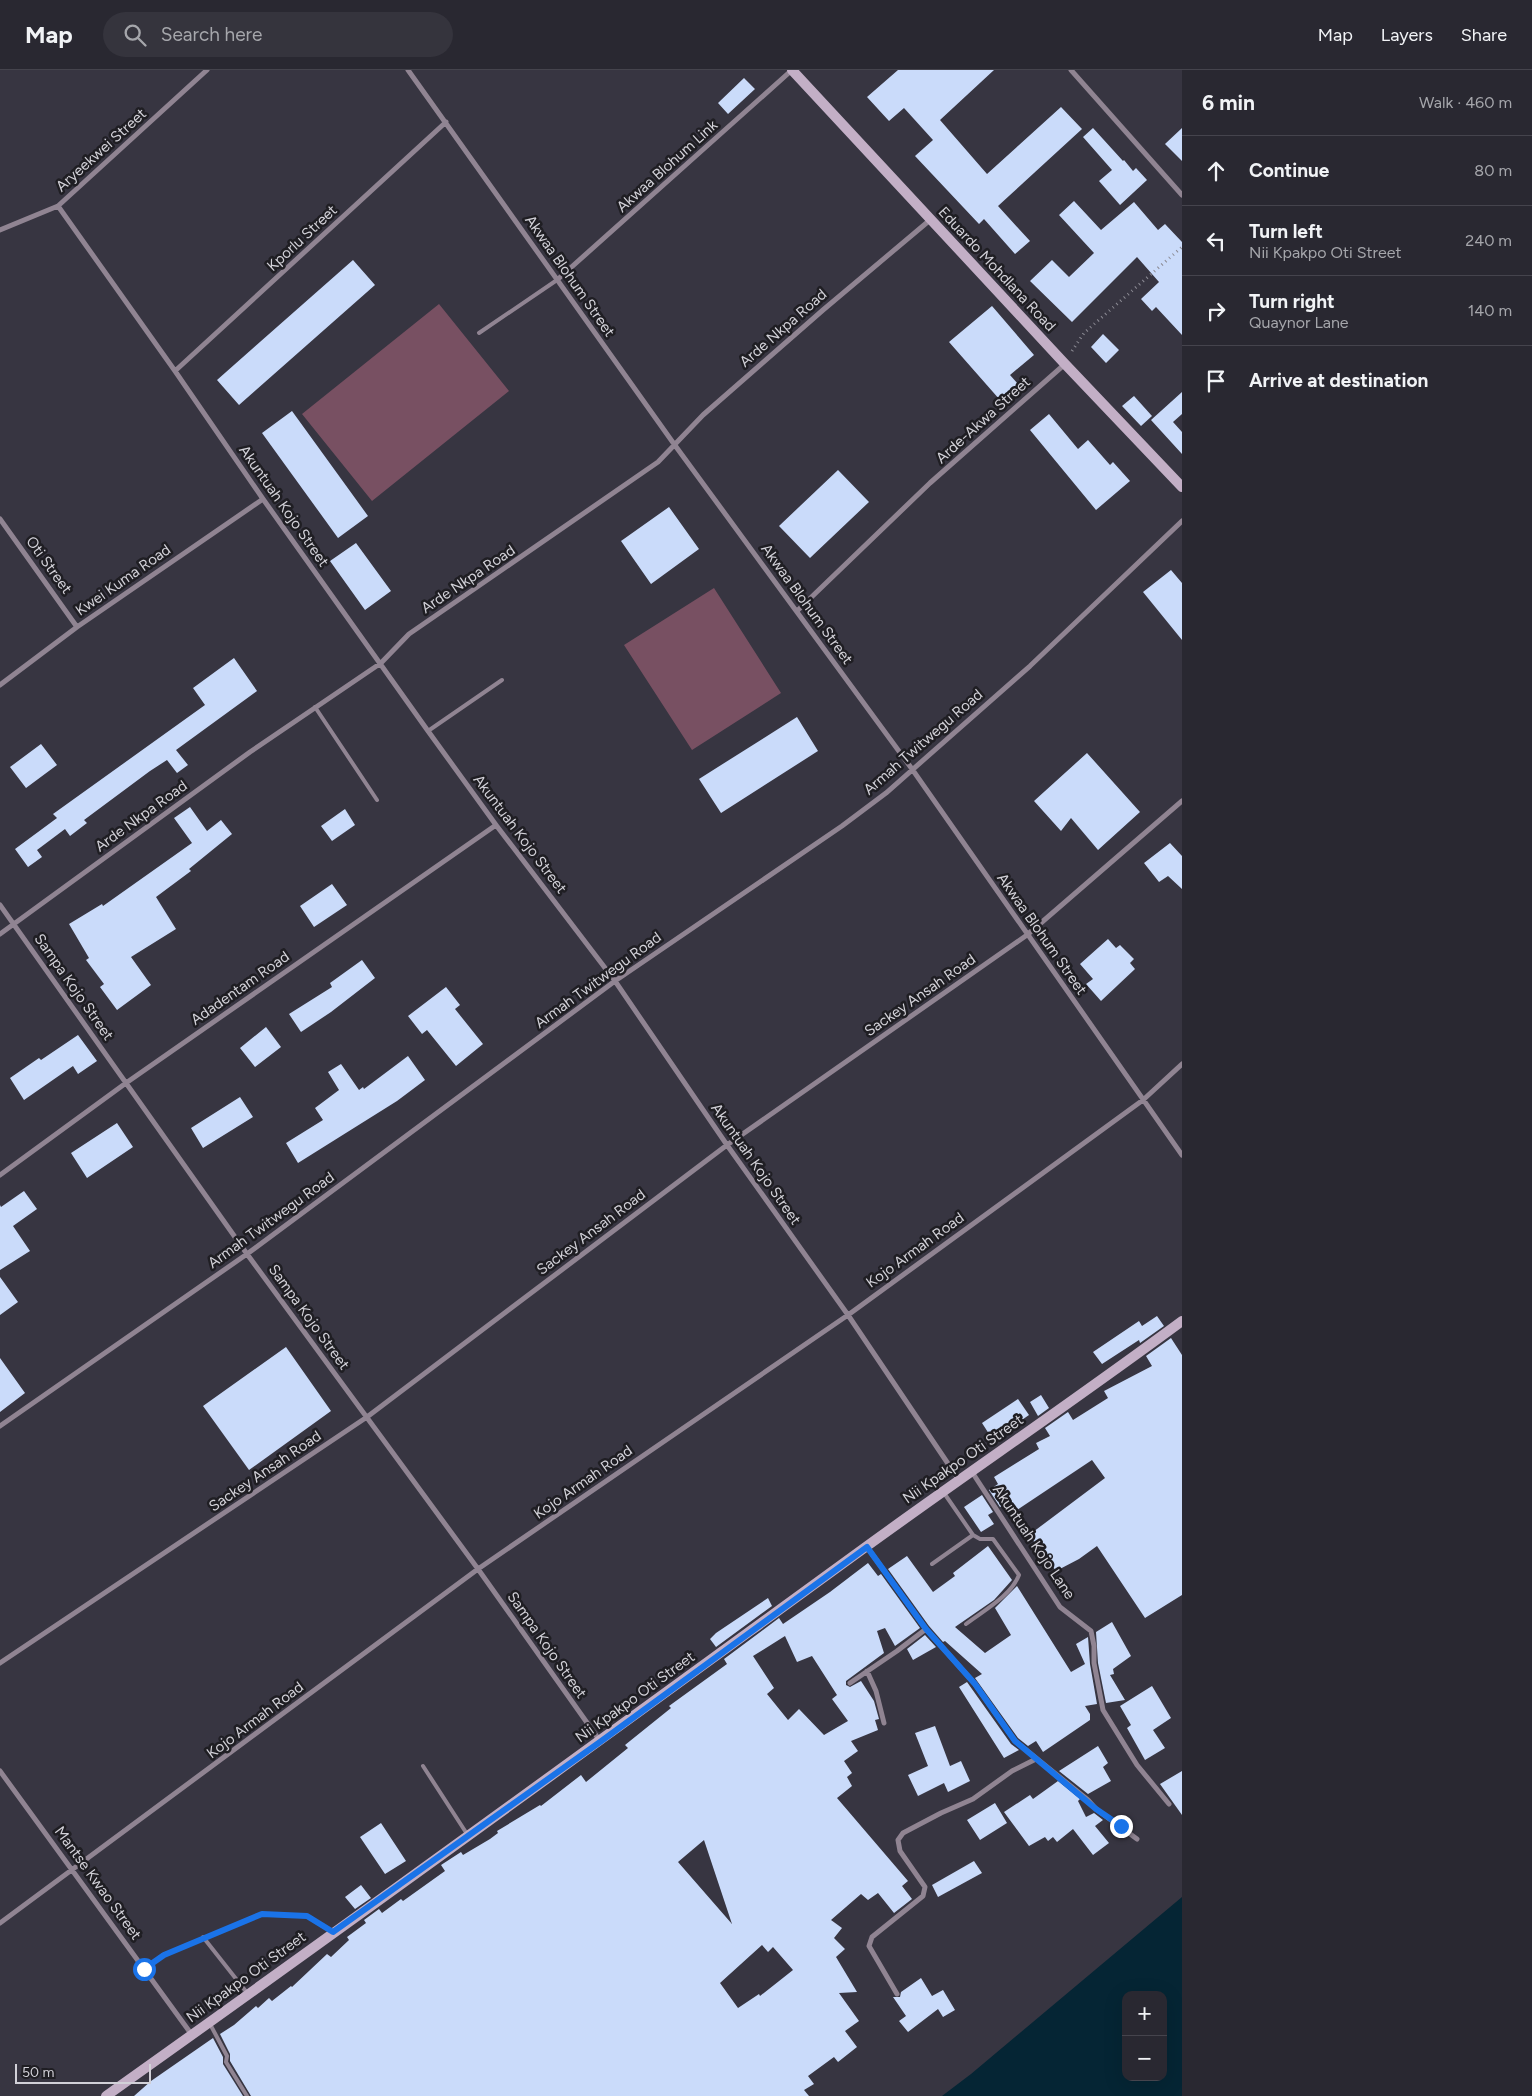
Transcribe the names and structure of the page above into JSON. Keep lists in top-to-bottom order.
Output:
{
  "streets": {
    "street": [
      "Aryeekwei Street",
      "Akwaa Blohum Link",
      "Kporlu Street",
      "Eduardo Mohdlana Road",
      "Akwaa Blohum Street",
      "Arde Nkpa Road",
      "Arde-Akwa Street",
      "Akuntuah Kojo Street",
      "Oti Street",
      "Kwei Kuma Road",
      "Armah Twitwegu Road",
      "Sampa Kojo Street",
      "Adadentam Road",
      "Sackey Ansah Road",
      "Kojo Armah Road",
      "Nii Kpakpo Oti Street",
      "Akuntuah Kojo Lane",
      "Mantse Kwao Street"
    ]
  },
  "crossings": [
    ["Aryeekwei Street", "Akuntuah Kojo Street"],
    ["Akwaa Blohum Link", "Eduardo Mohdlana Road"],
    ["Akwaa Blohum Link", "Akwaa Blohum Street"],
    ["Kporlu Street", "Akwaa Blohum Street"],
    ["Kporlu Street", "Akuntuah Kojo Street"],
    ["Eduardo Mohdlana Road", "Arde Nkpa Road"],
    ["Eduardo Mohdlana Road", "Arde-Akwa Street"],
    ["Akwaa Blohum Street", "Arde Nkpa Road"],
    ["Akwaa Blohum Street", "Arde-Akwa Street"],
    ["Akwaa Blohum Street", "Armah Twitwegu Road"],
    ["Akwaa Blohum Street", "Sackey Ansah Road"],
    ["Akwaa Blohum Street", "Kojo Armah Road"],
    ["Arde Nkpa Road", "Akuntuah Kojo Street"],
    ["Arde Nkpa Road", "Sampa Kojo Street"],
    ["Akuntuah Kojo Street", "Kwei Kuma Road"],
    ["Akuntuah Kojo Street", "Armah Twitwegu Road"],
    ["Akuntuah Kojo Street", "Adadentam Road"],
    ["Akuntuah Kojo Street", "Sackey Ansah Road"],
    ["Akuntuah Kojo Street", "Kojo Armah Road"],
    ["Akuntuah Kojo Street", "Nii Kpakpo Oti Street"],
    ["Oti Street", "Kwei Kuma Road"],
    ["Armah Twitwegu Road", "Sampa Kojo Street"],
    ["Sampa Kojo Street", "Adadentam Road"],
    ["Sampa Kojo Street", "Sackey Ansah Road"],
    ["Sampa Kojo Street", "Kojo Armah Road"],
    ["Sampa Kojo Street", "Nii Kpakpo Oti Street"],
    ["Kojo Armah Road", "Mantse Kwao Street"],
    ["Nii Kpakpo Oti Street", "Akuntuah Kojo Lane"],
    ["Nii Kpakpo Oti Street", "Mantse Kwao Street"]
  ],
  "scale_bar": "50 m",
  "page": {
    "header": "Map",
    "search": "Search here",
    "nav": ["Map", "Layers", "Share"],
    "heading": ["6 min", "Walk · 460 m"],
    "list": [
      ["Continue", "80 m"],
      ["Turn left", "Nii Kpakpo Oti Street", "240 m"],
      ["Turn right", "Quaynor Lane", "140 m"],
      "Arrive at destination"
    ],
    "map_buttons": ["+", "−"],
    "scale": "50 m"
  }
}
